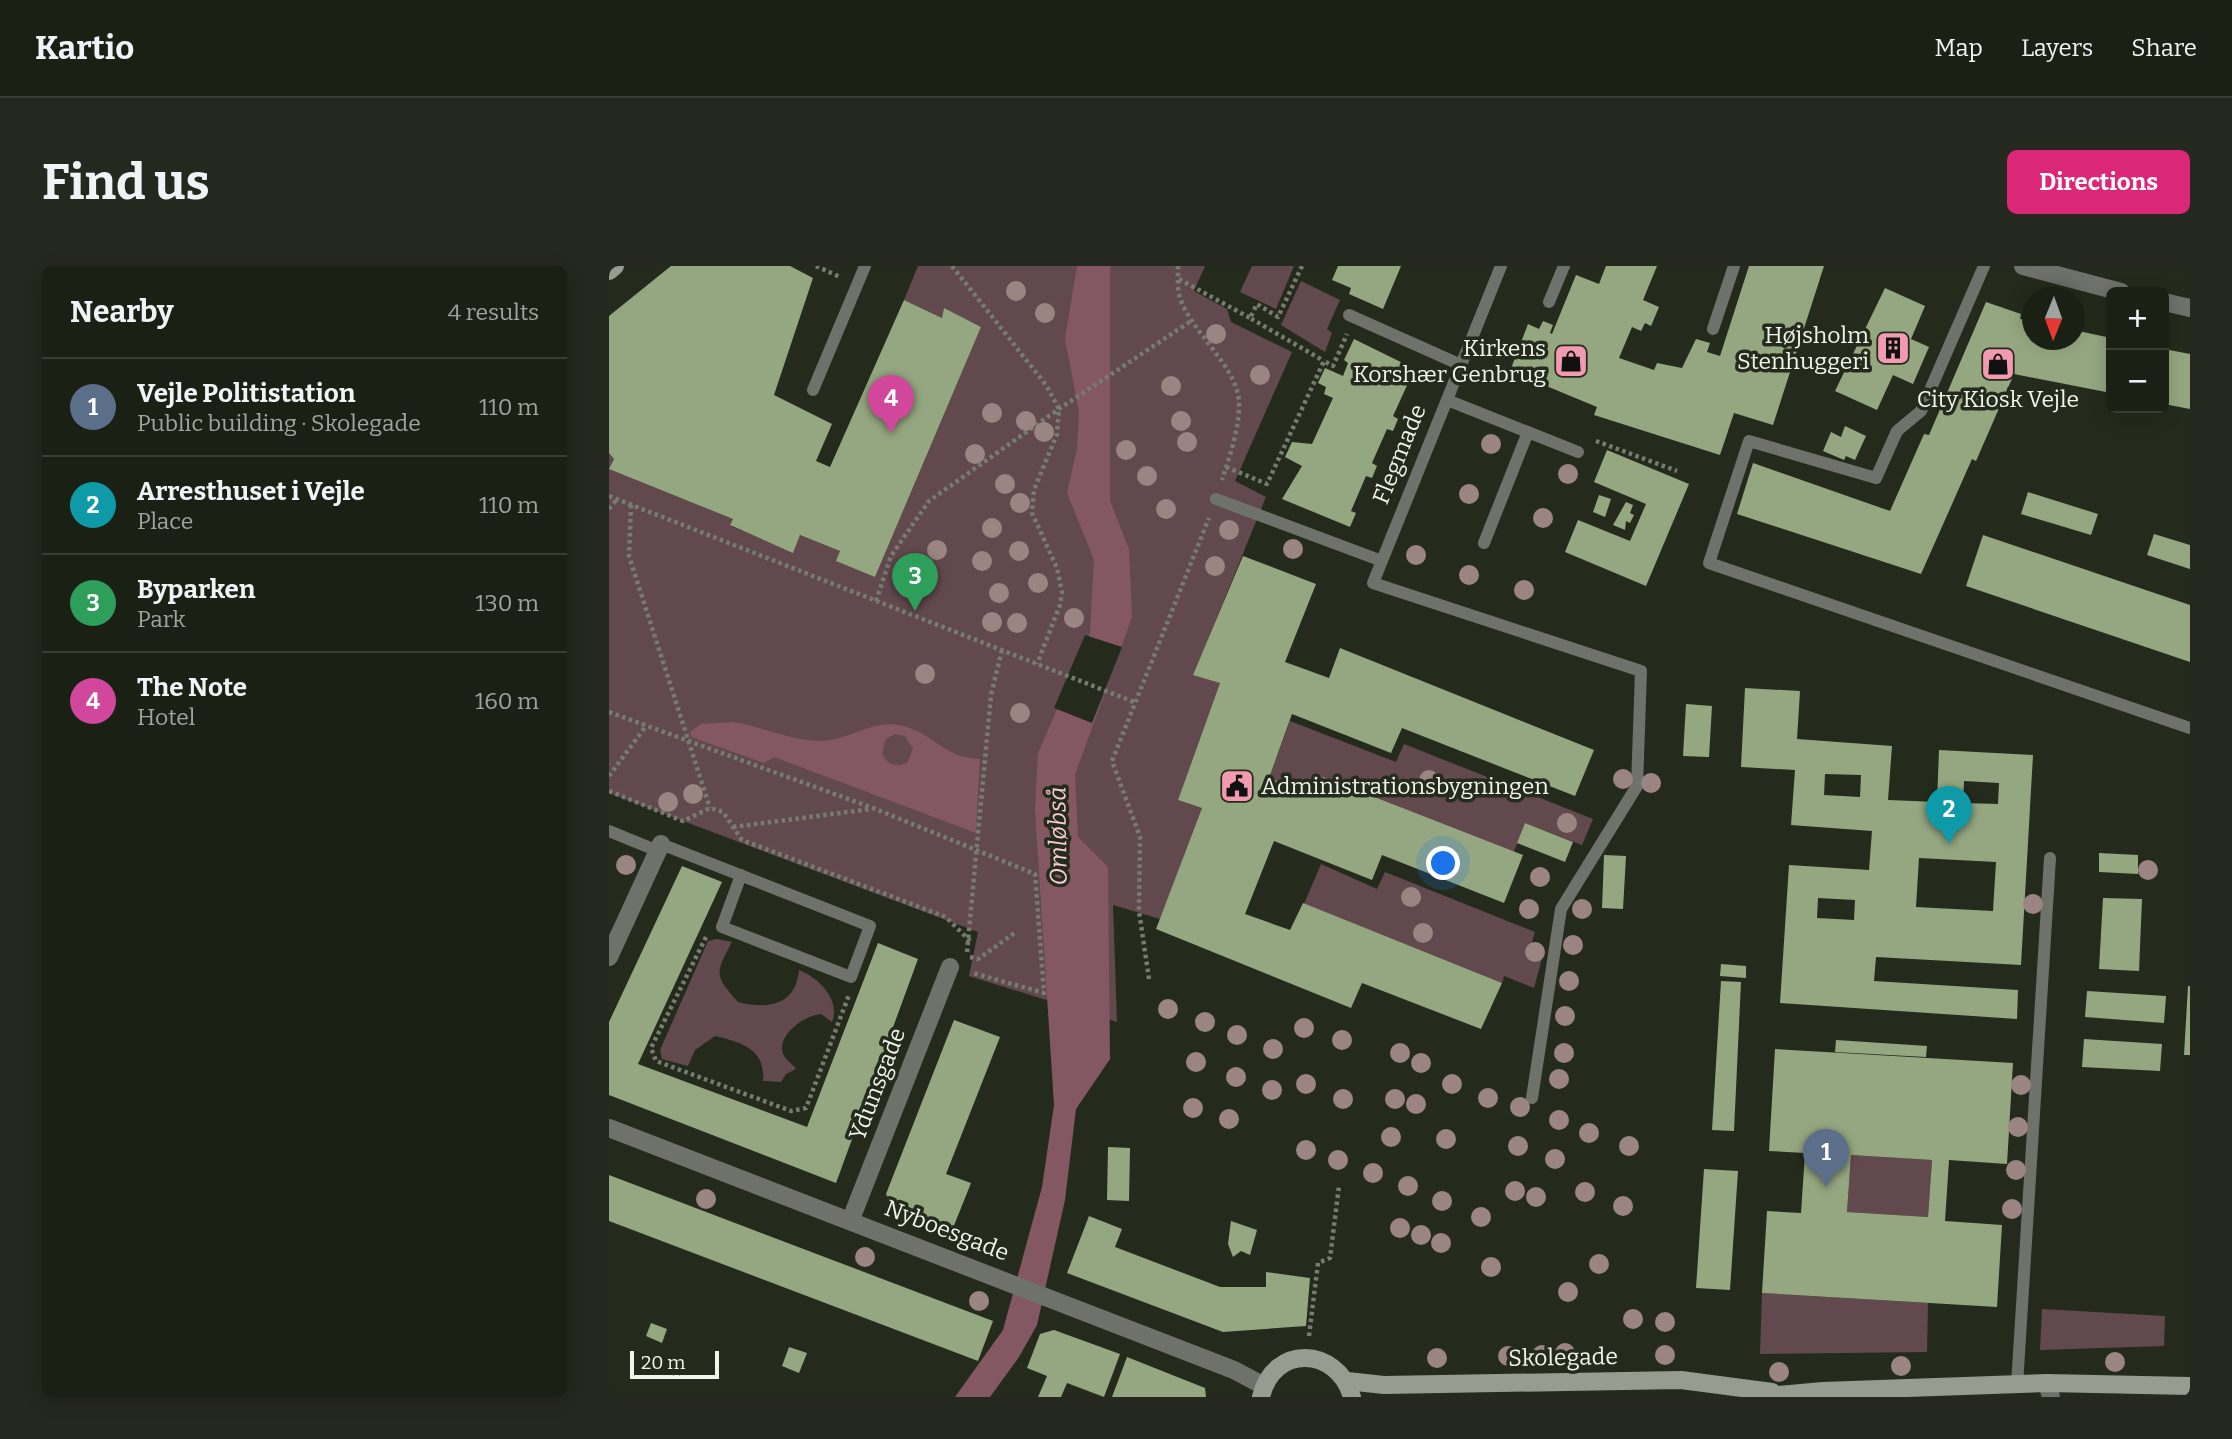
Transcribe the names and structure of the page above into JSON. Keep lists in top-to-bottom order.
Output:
{
  "streets": {
    "street": ["Ydunsgade", "Nyboesgade", "Skolegade"],
    "lane": ["Flegmade"]
  },
  "crossings": [
    ["Ydunsgade", "Nyboesgade"]
  ],
  "water": ["Omløbså"],
  "places": {
    "building": ["Højsholm Stenhuggeri"],
    "shop": ["Kirkens Korshær Genbrug", "City Kiosk Vejle"],
    "public building": ["Administrationsbygningen"]
  },
  "scale_bar": "20 m",
  "north": "bottom",
  "page": {
    "header": "Kartio",
    "nav": ["Map", "Layers", "Share"],
    "buttons": "Directions",
    "title": "Find us",
    "heading": ["Nearby", "4 results"],
    "map_buttons": ["+", "−"],
    "list": [
      {
        "mark": "1",
        "name": "Vejle Politistation",
        "note": "Public building · Skolegade",
        "value": "110 m"
      },
      {
        "mark": "2",
        "name": "Arresthuset i Vejle",
        "note": "Place",
        "value": "110 m"
      },
      {
        "mark": "3",
        "name": "Byparken",
        "note": "Park",
        "value": "130 m"
      },
      {
        "mark": "4",
        "name": "The Note",
        "note": "Hotel",
        "value": "160 m"
      }
    ],
    "pins": [
      "4",
      "3",
      "2",
      "1"
    ],
    "scale": "20 m"
  }
}
